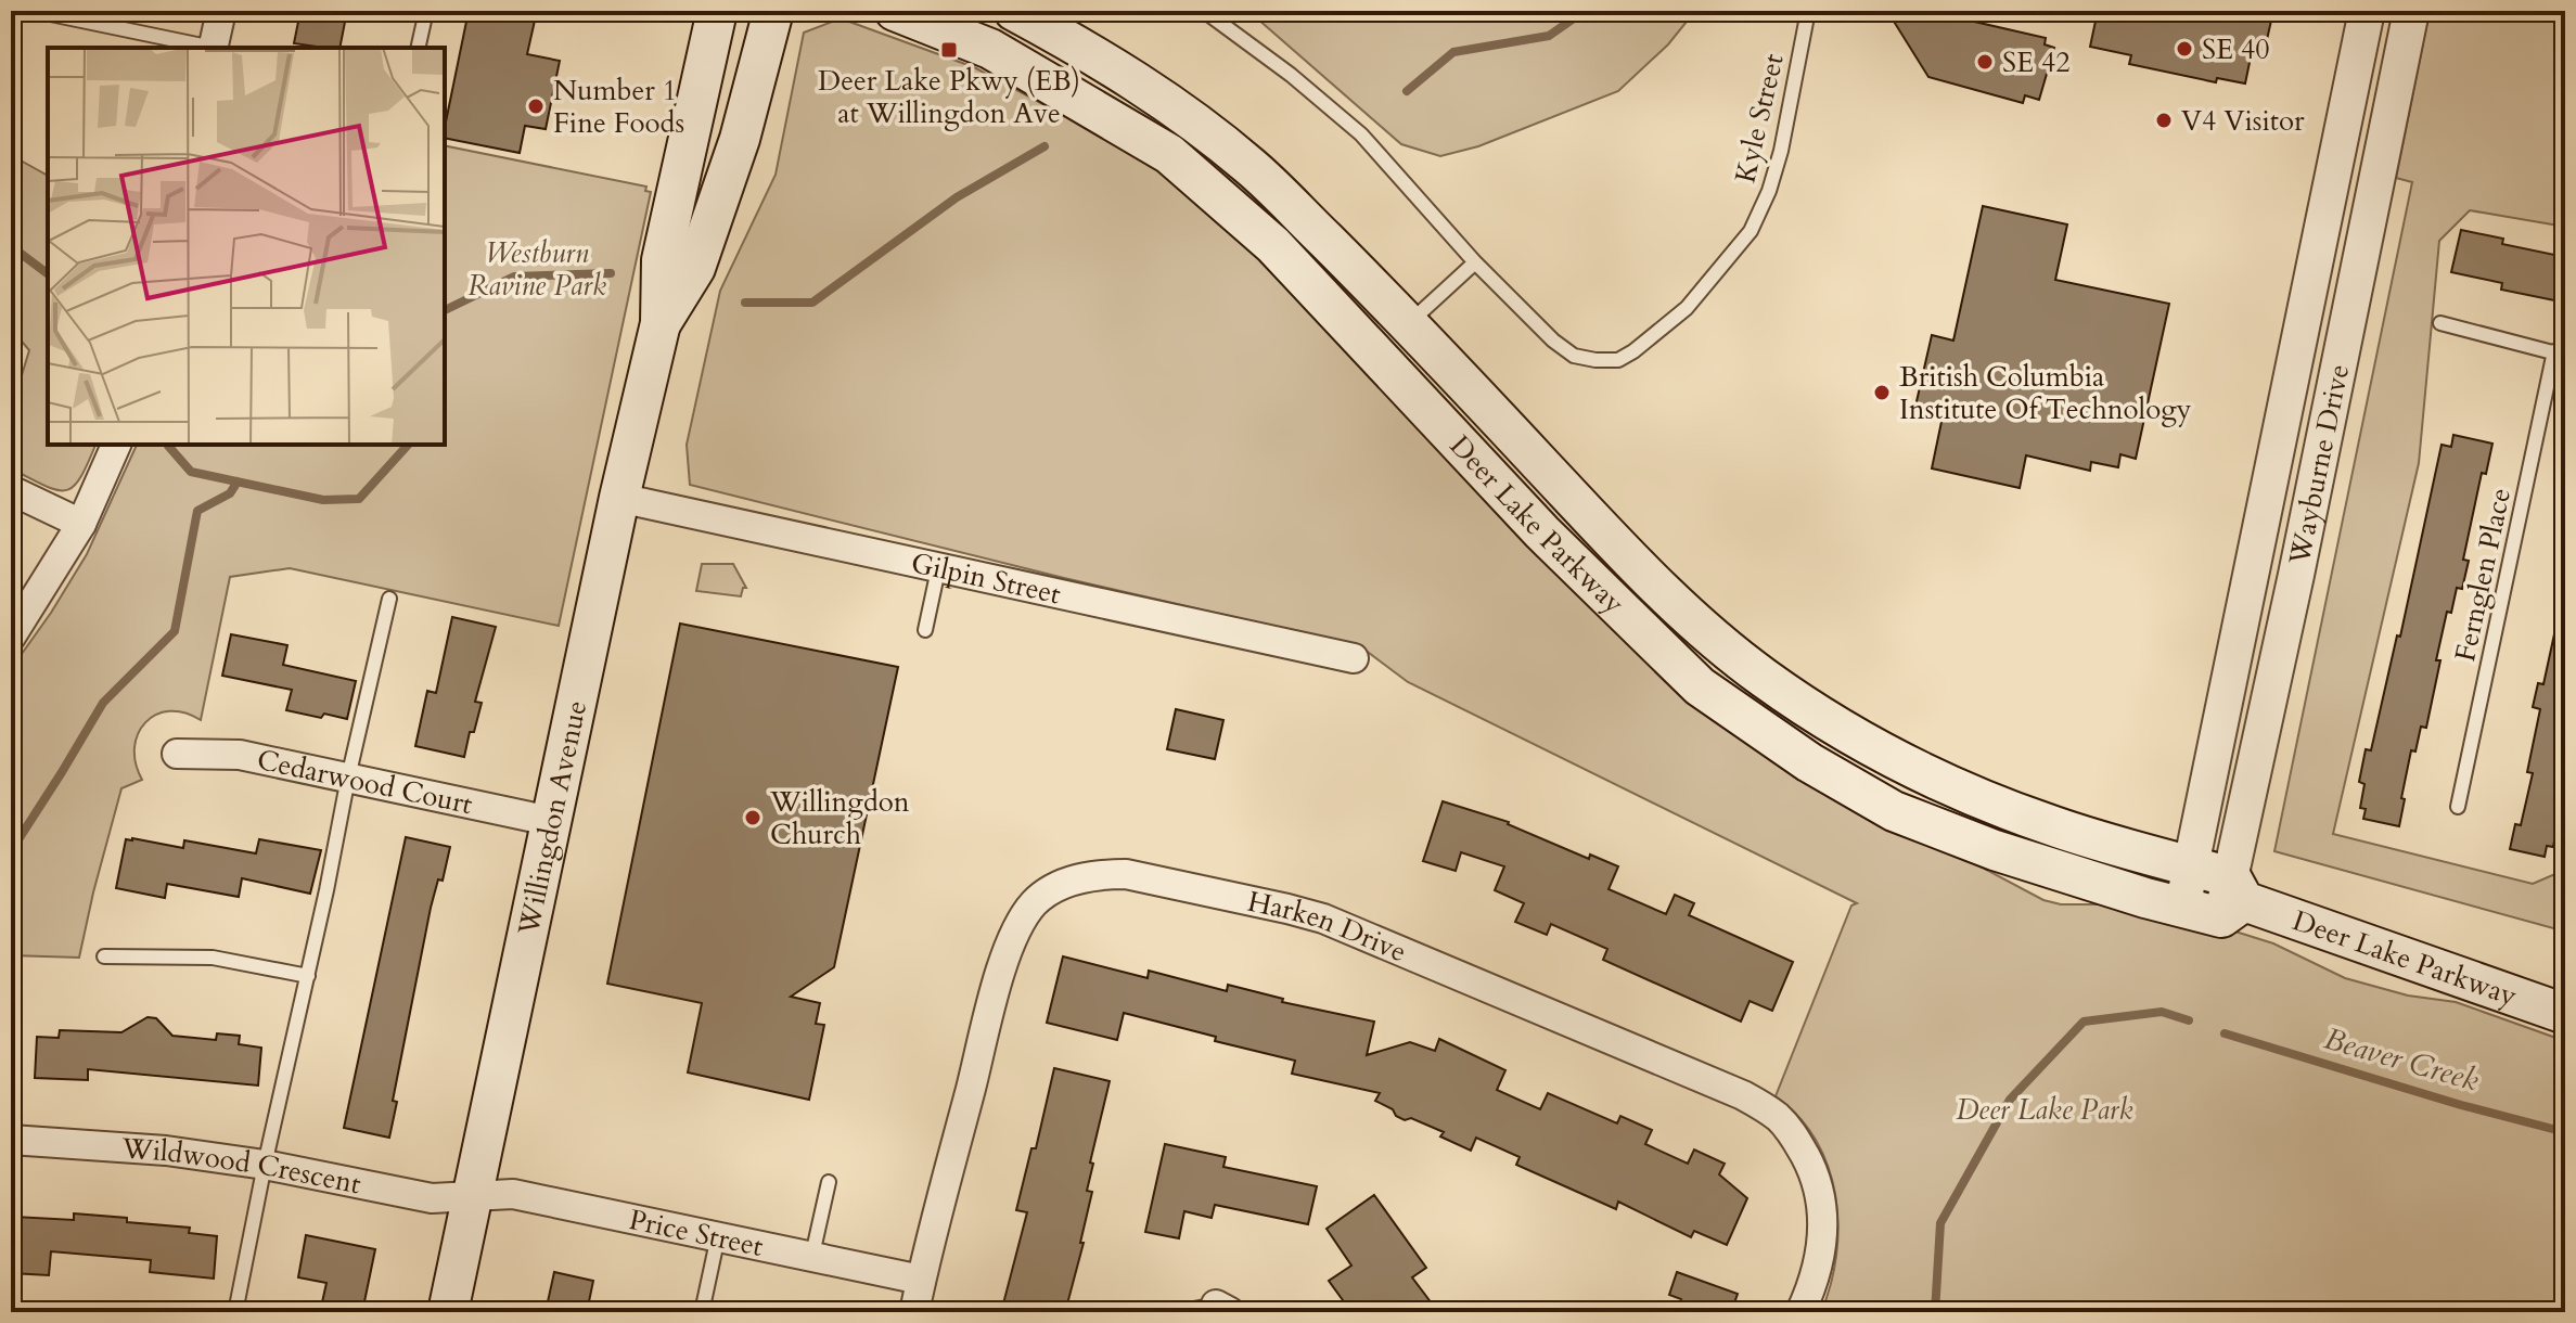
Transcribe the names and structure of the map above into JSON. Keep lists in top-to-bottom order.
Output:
{
  "streets": {
    "main road": ["Deer Lake Parkway", "Willingdon Avenue"],
    "street": [
      "Wayburne Drive",
      "Gilpin Street",
      "Cedarwood Court",
      "Harken Drive",
      "Wildwood Crescent",
      "Price Street"
    ],
    "lane": ["Kyle Street", "Fernglen Place"]
  },
  "crossings": [
    ["Wayburne Drive", "Deer Lake Parkway"],
    ["Gilpin Street", "Willingdon Avenue"],
    ["Cedarwood Court", "Willingdon Avenue"],
    ["Willingdon Avenue", "Wildwood Crescent"],
    ["Willingdon Avenue", "Price Street"],
    ["Harken Drive", "Price Street"],
    ["Wildwood Crescent", "Price Street"]
  ],
  "water": ["Beaver Creek"],
  "parks": ["Westburn Ravine Park", "Deer Lake Park"],
  "places": {
    "other": [
      "SE 40",
      "SE 42",
      "Number 1 Fine Foods",
      "V4 Visitor",
      "British Columbia Institute Of Technology",
      "Willingdon Church"
    ],
    "transit": ["Deer Lake Pkwy (EB) at Willingdon Ave"]
  }
}
